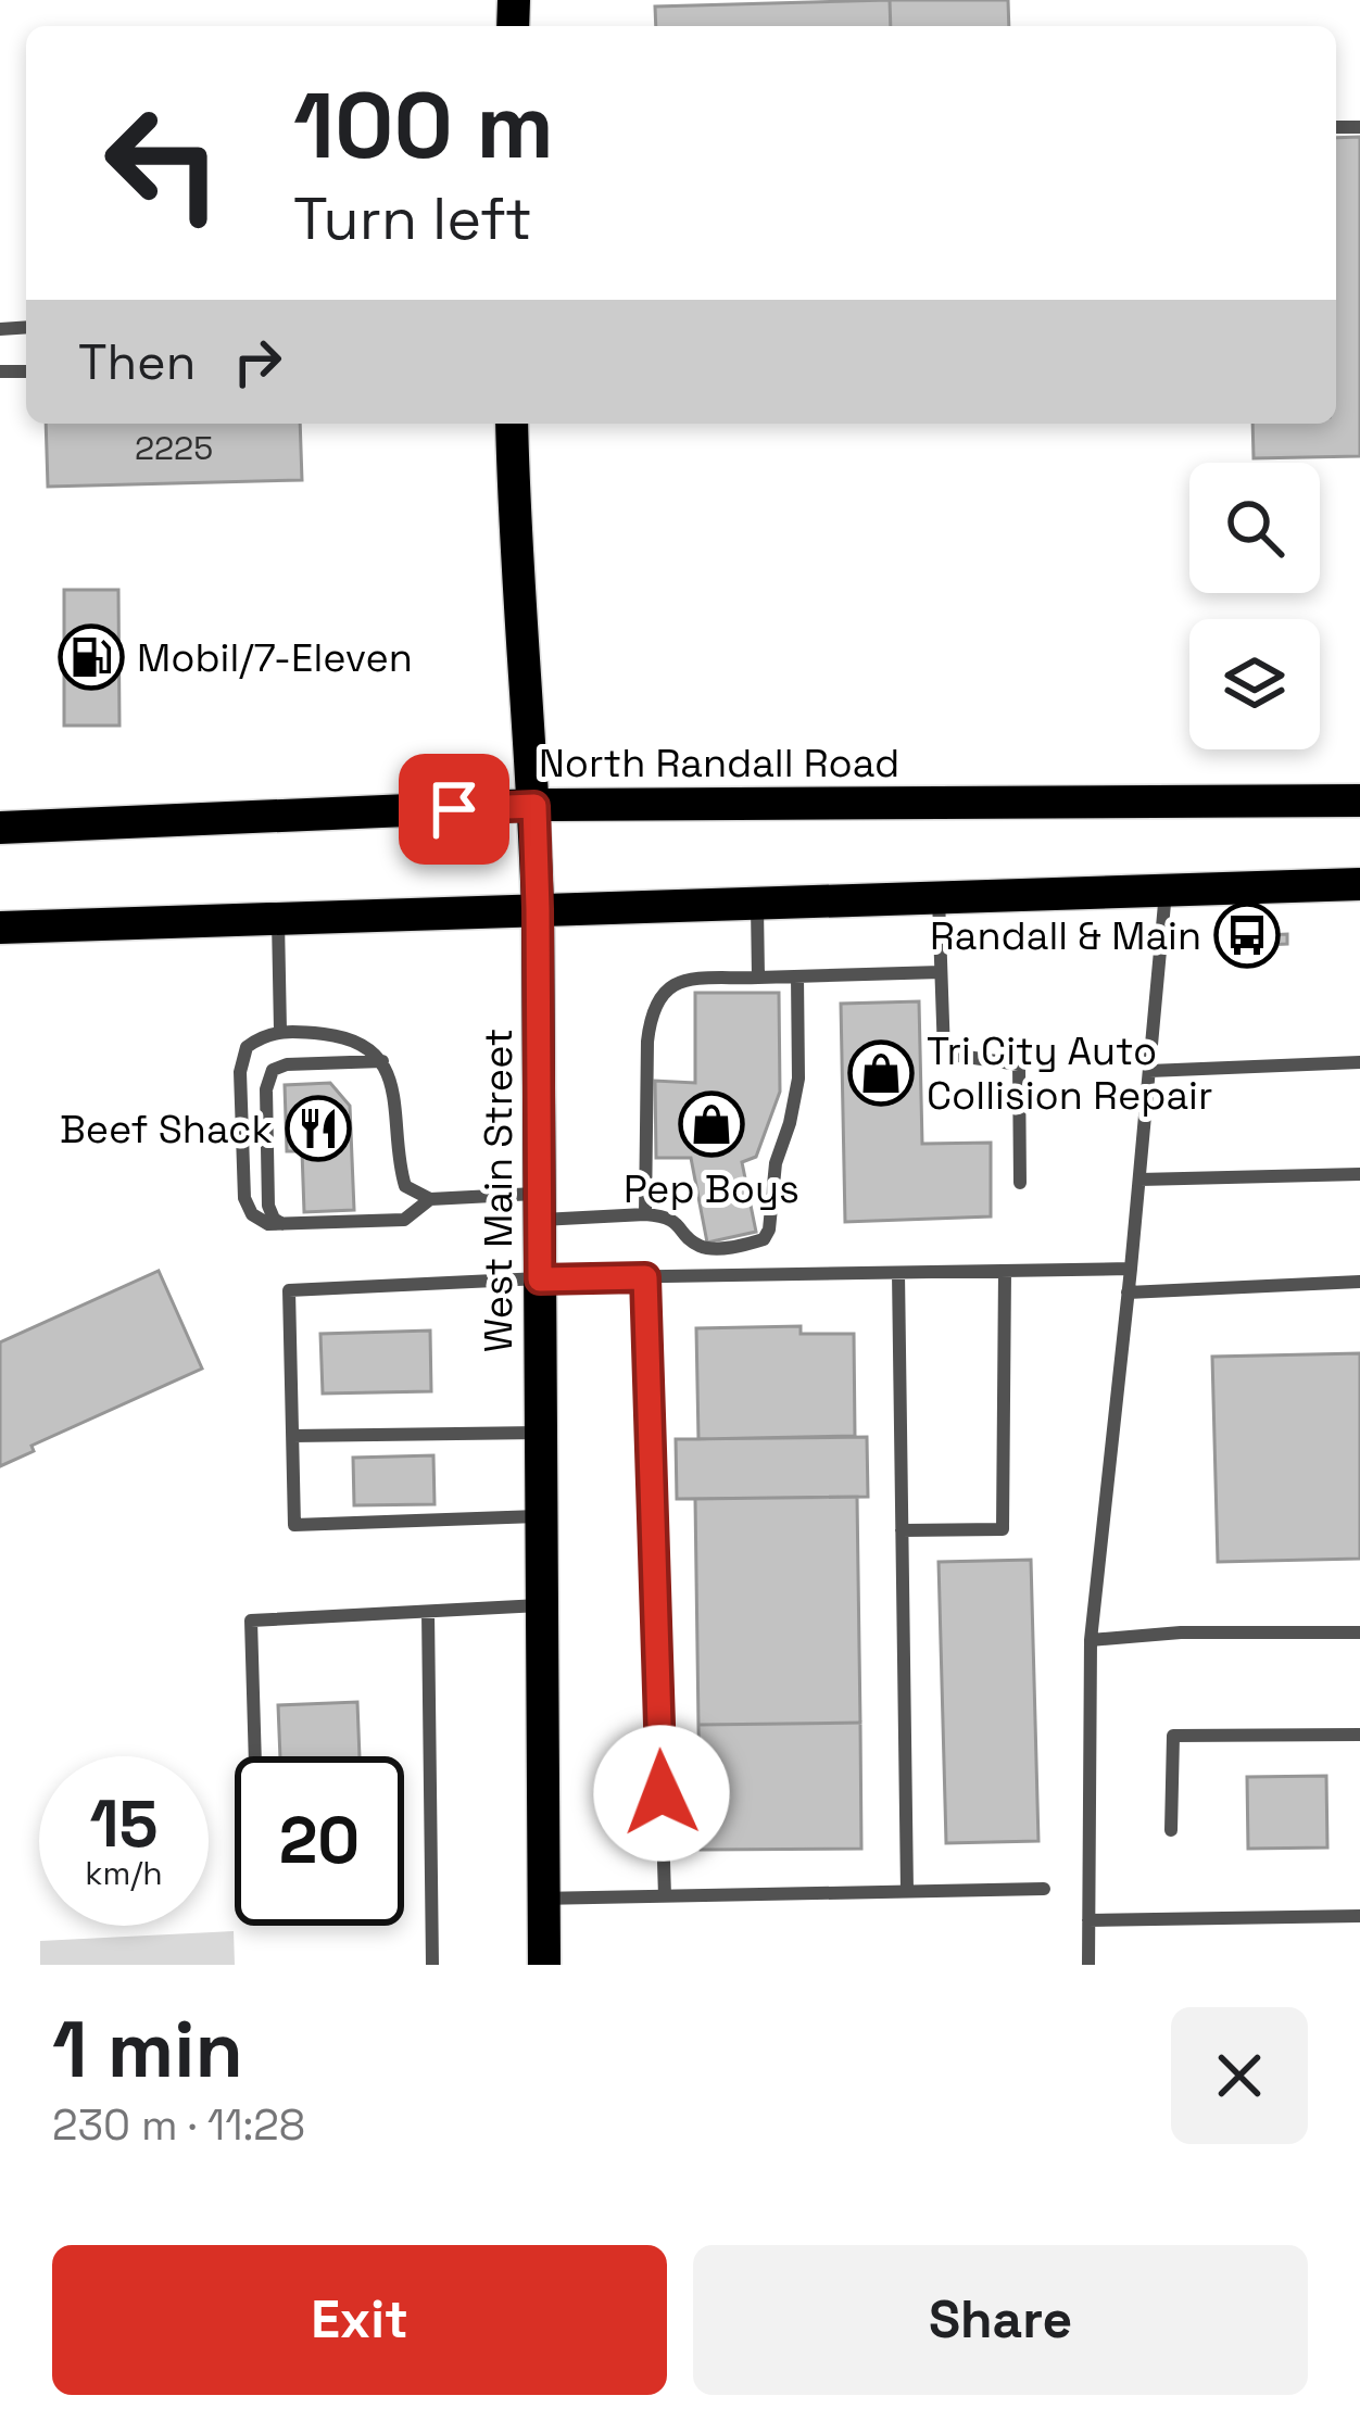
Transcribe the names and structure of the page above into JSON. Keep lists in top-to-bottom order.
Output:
{
  "streets": {
    "main road": ["North Randall Road", "West Main Street"]
  },
  "crossings": [
    ["North Randall Road", "West Main Street"]
  ],
  "places": {
    "fuel station": ["Mobil/7-Eleven"],
    "bus stop": ["Randall & Main"],
    "shop": ["Tri City Auto Collision Repair", "Pep Boys"],
    "restaurant": ["Beef Shack"]
  },
  "house_numbers": ["2225"],
  "page": {
    "turn": ["100 m", "Turn left"],
    "then": "Then",
    "speed": "15 km/h",
    "limit": "20",
    "heading": ["1 min", "230 m · 11:28"],
    "buttons": ["Exit", "Share"]
  }
}
